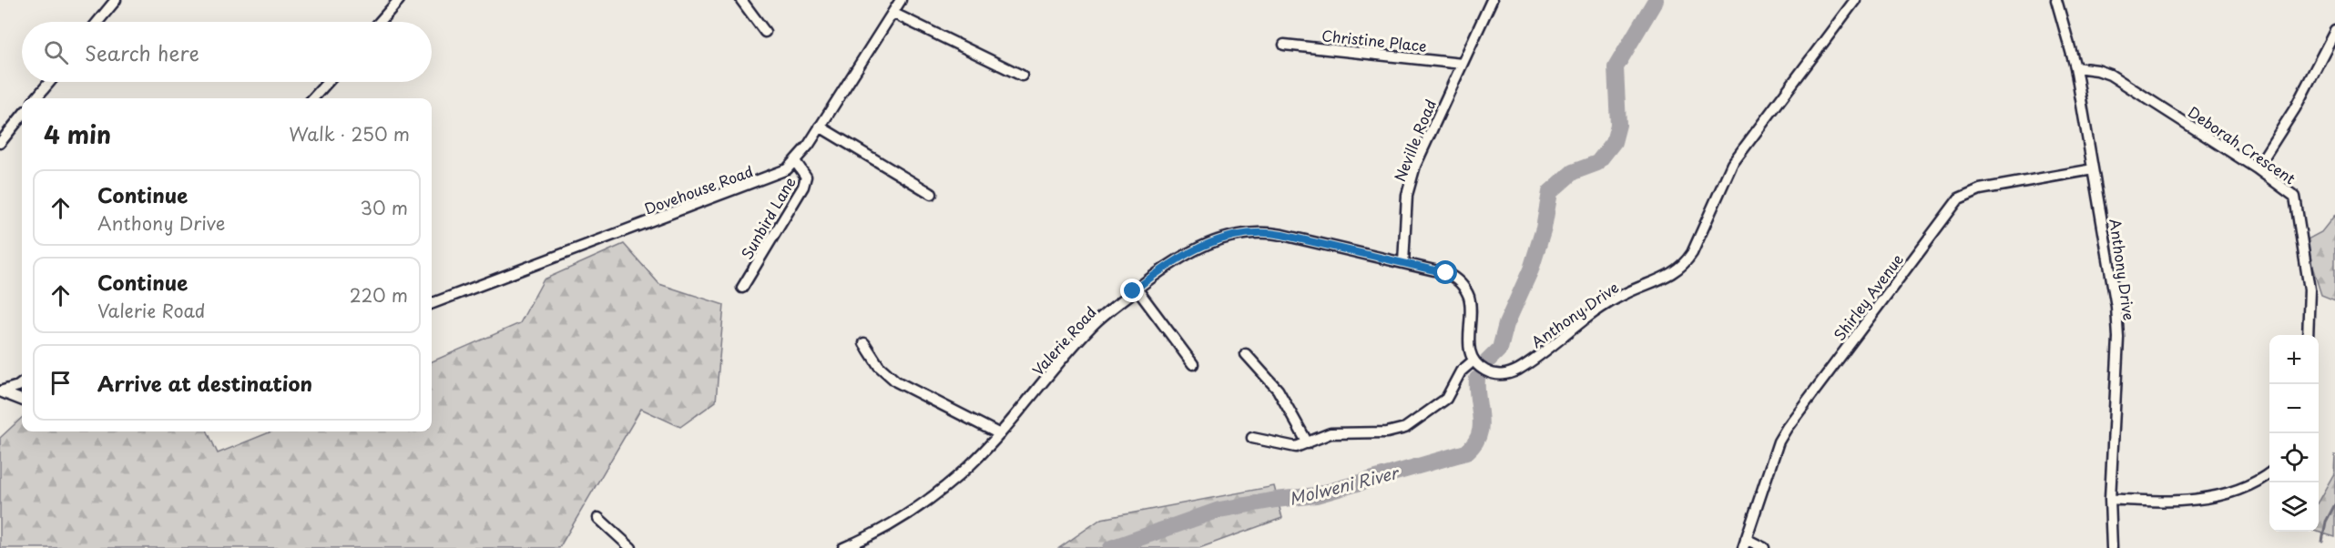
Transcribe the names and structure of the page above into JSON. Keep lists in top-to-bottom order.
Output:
{
  "streets": {
    "street": [
      "Christine Place",
      "Neville Road",
      "Deborah Crescent",
      "Dovehouse Road",
      "Sunbird Lane",
      "Anthony Drive",
      "Shirley Avenue",
      "Valerie Road"
    ]
  },
  "crossings": [
    ["Christine Place", "Neville Road"],
    ["Neville Road", "Valerie Road"],
    ["Deborah Crescent", "Anthony Drive"],
    ["Dovehouse Road", "Sunbird Lane"],
    ["Anthony Drive", "Shirley Avenue"]
  ],
  "water": ["Molweni River"],
  "page": {
    "search": "Search here",
    "heading": ["4 min", "Walk · 250 m"],
    "list": [
      ["Continue", "Anthony Drive", "30 m"],
      ["Continue", "Valerie Road", "220 m"],
      "Arrive at destination"
    ],
    "map_buttons": ["+", "−"]
  }
}
